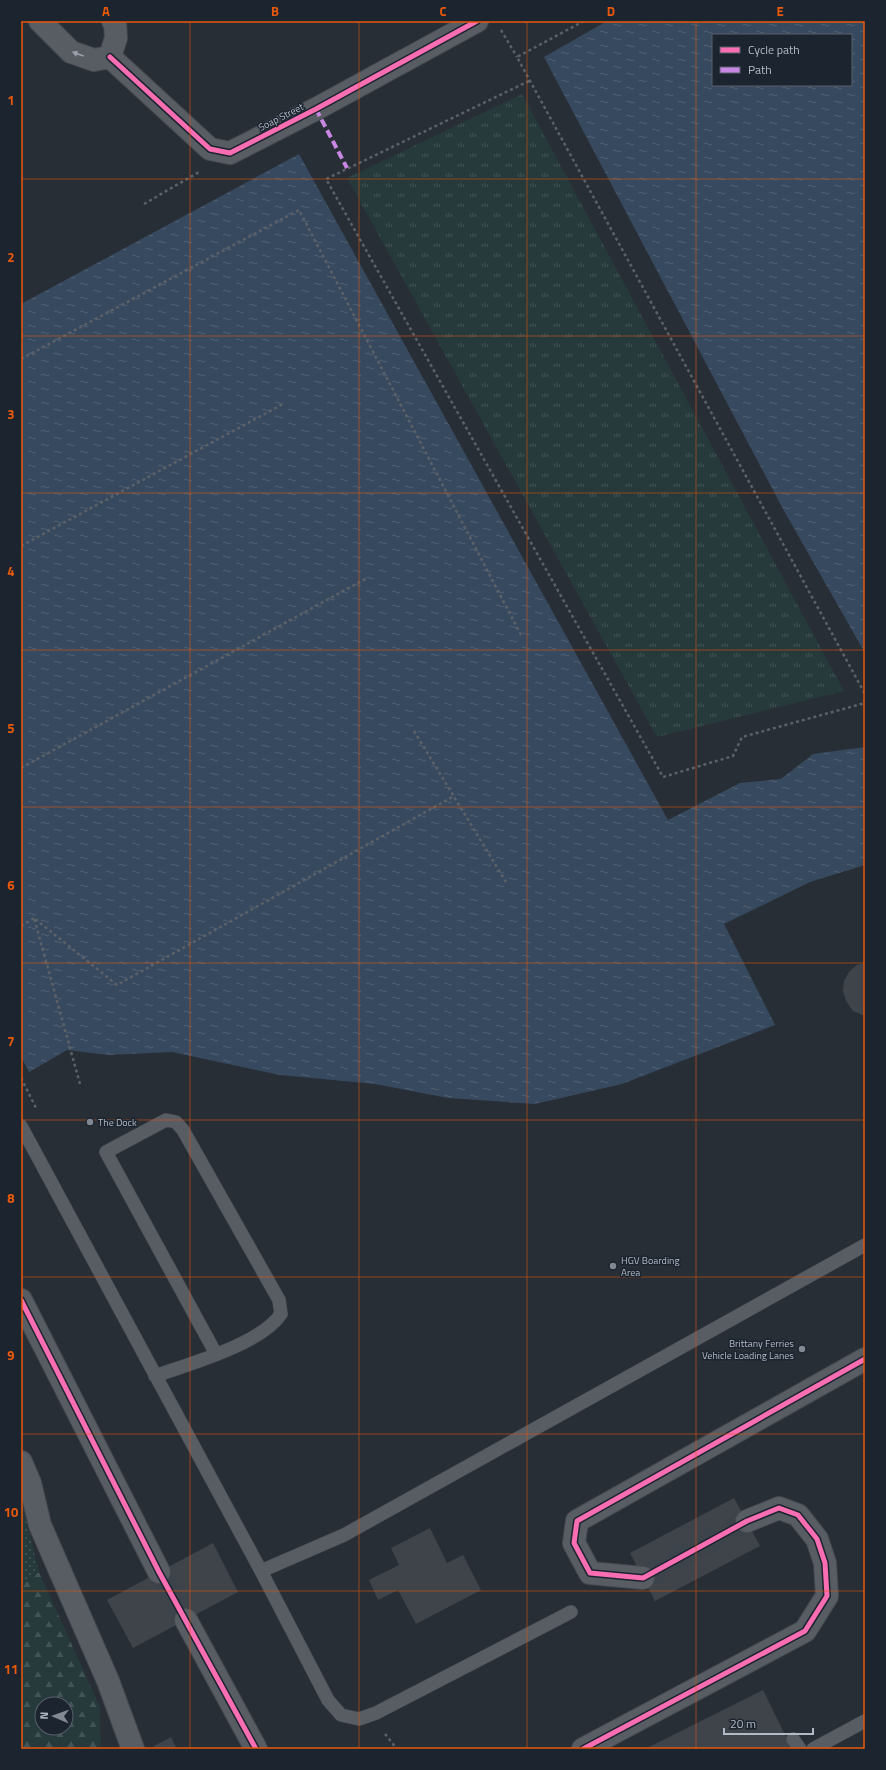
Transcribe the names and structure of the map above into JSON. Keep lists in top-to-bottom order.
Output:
{
  "streets": {
    "street": ["Soap Street"]
  },
  "places": ["The Dock", "HGV Boarding Area", "Brittany Ferries Vehicle Loading Lanes"],
  "legend": ["Cycle path", "Path"],
  "scale_bar": "20 m",
  "north": "left",
  "grid": {
    "columns": [
      "A",
      "B",
      "C",
      "D",
      "E"
    ],
    "rows": [
      "1",
      "2",
      "3",
      "4",
      "5",
      "6",
      "7",
      "8",
      "9",
      "10",
      "11"
    ]
  }
}
